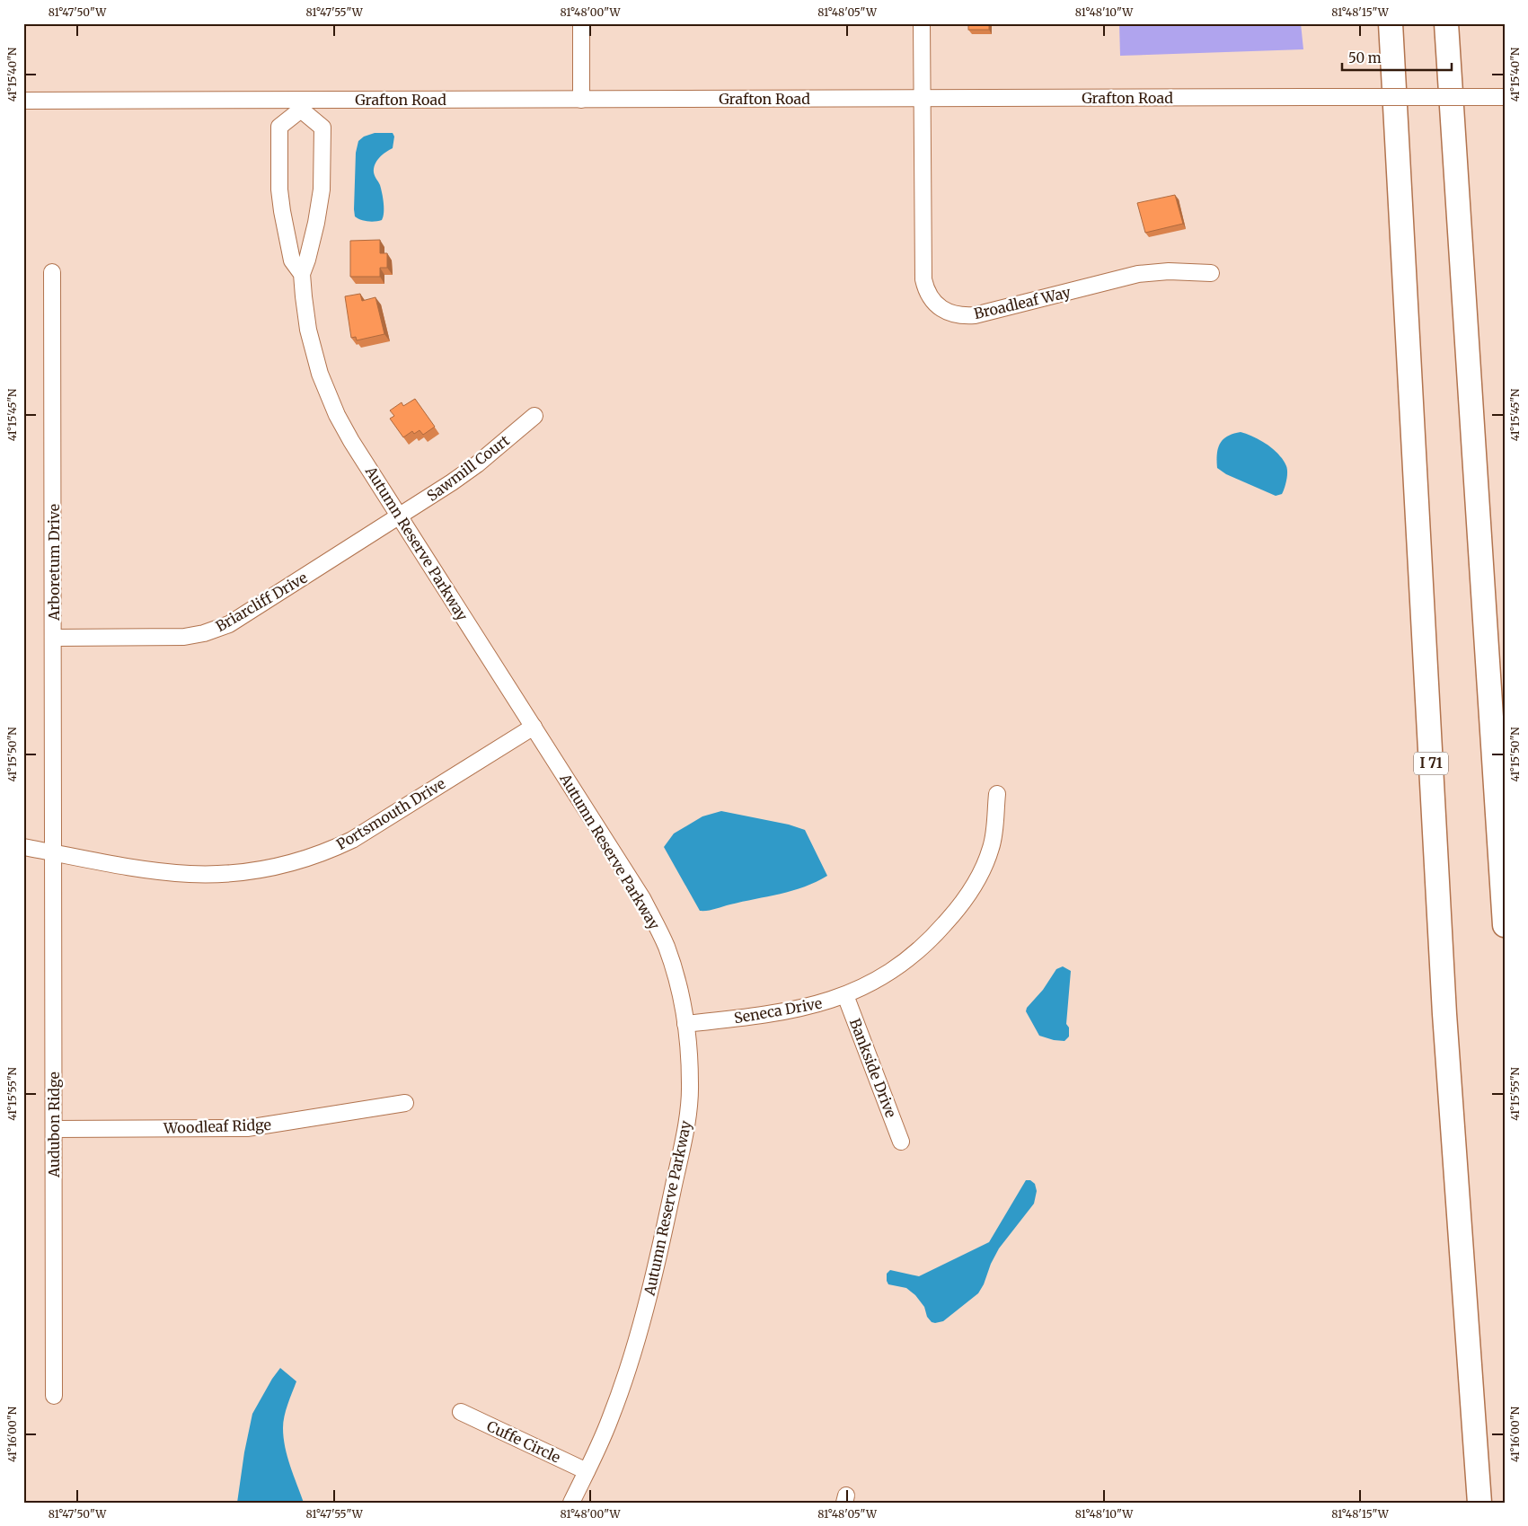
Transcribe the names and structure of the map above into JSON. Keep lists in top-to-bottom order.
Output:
{
  "streets": {
    "highway": ["I 71"],
    "street": [
      "Grafton Road",
      "Broadleaf Way",
      "Sawmill Court",
      "Autumn Reserve Parkway",
      "Arboretum Drive",
      "Briarcliff Drive",
      "Portsmouth Drive",
      "Seneca Drive",
      "Bankside Drive",
      "Audubon Ridge",
      "Woodleaf Ridge",
      "Cuffe Circle"
    ]
  },
  "crossings": [
    ["Grafton Road", "Broadleaf Way"],
    ["Grafton Road", "Autumn Reserve Parkway"],
    ["Sawmill Court", "Autumn Reserve Parkway"],
    ["Sawmill Court", "Briarcliff Drive"],
    ["Autumn Reserve Parkway", "Briarcliff Drive"],
    ["Autumn Reserve Parkway", "Portsmouth Drive"],
    ["Autumn Reserve Parkway", "Seneca Drive"],
    ["Autumn Reserve Parkway", "Cuffe Circle"],
    ["Arboretum Drive", "Briarcliff Drive"],
    ["Arboretum Drive", "Portsmouth Drive"],
    ["Arboretum Drive", "Audubon Ridge"],
    ["Portsmouth Drive", "Audubon Ridge"],
    ["Seneca Drive", "Bankside Drive"],
    ["Audubon Ridge", "Woodleaf Ridge"]
  ],
  "scale_bar": "50 m",
  "coordinates": [
    "81°47'50\"W",
    "81°47'55\"W",
    "81°48'00\"W",
    "81°48'05\"W",
    "81°48'10\"W",
    "81°48'15\"W",
    "41°15'40\"N",
    "41°15'45\"N",
    "41°15'50\"N",
    "41°15'55\"N",
    "41°16'00\"N"
  ]
}
